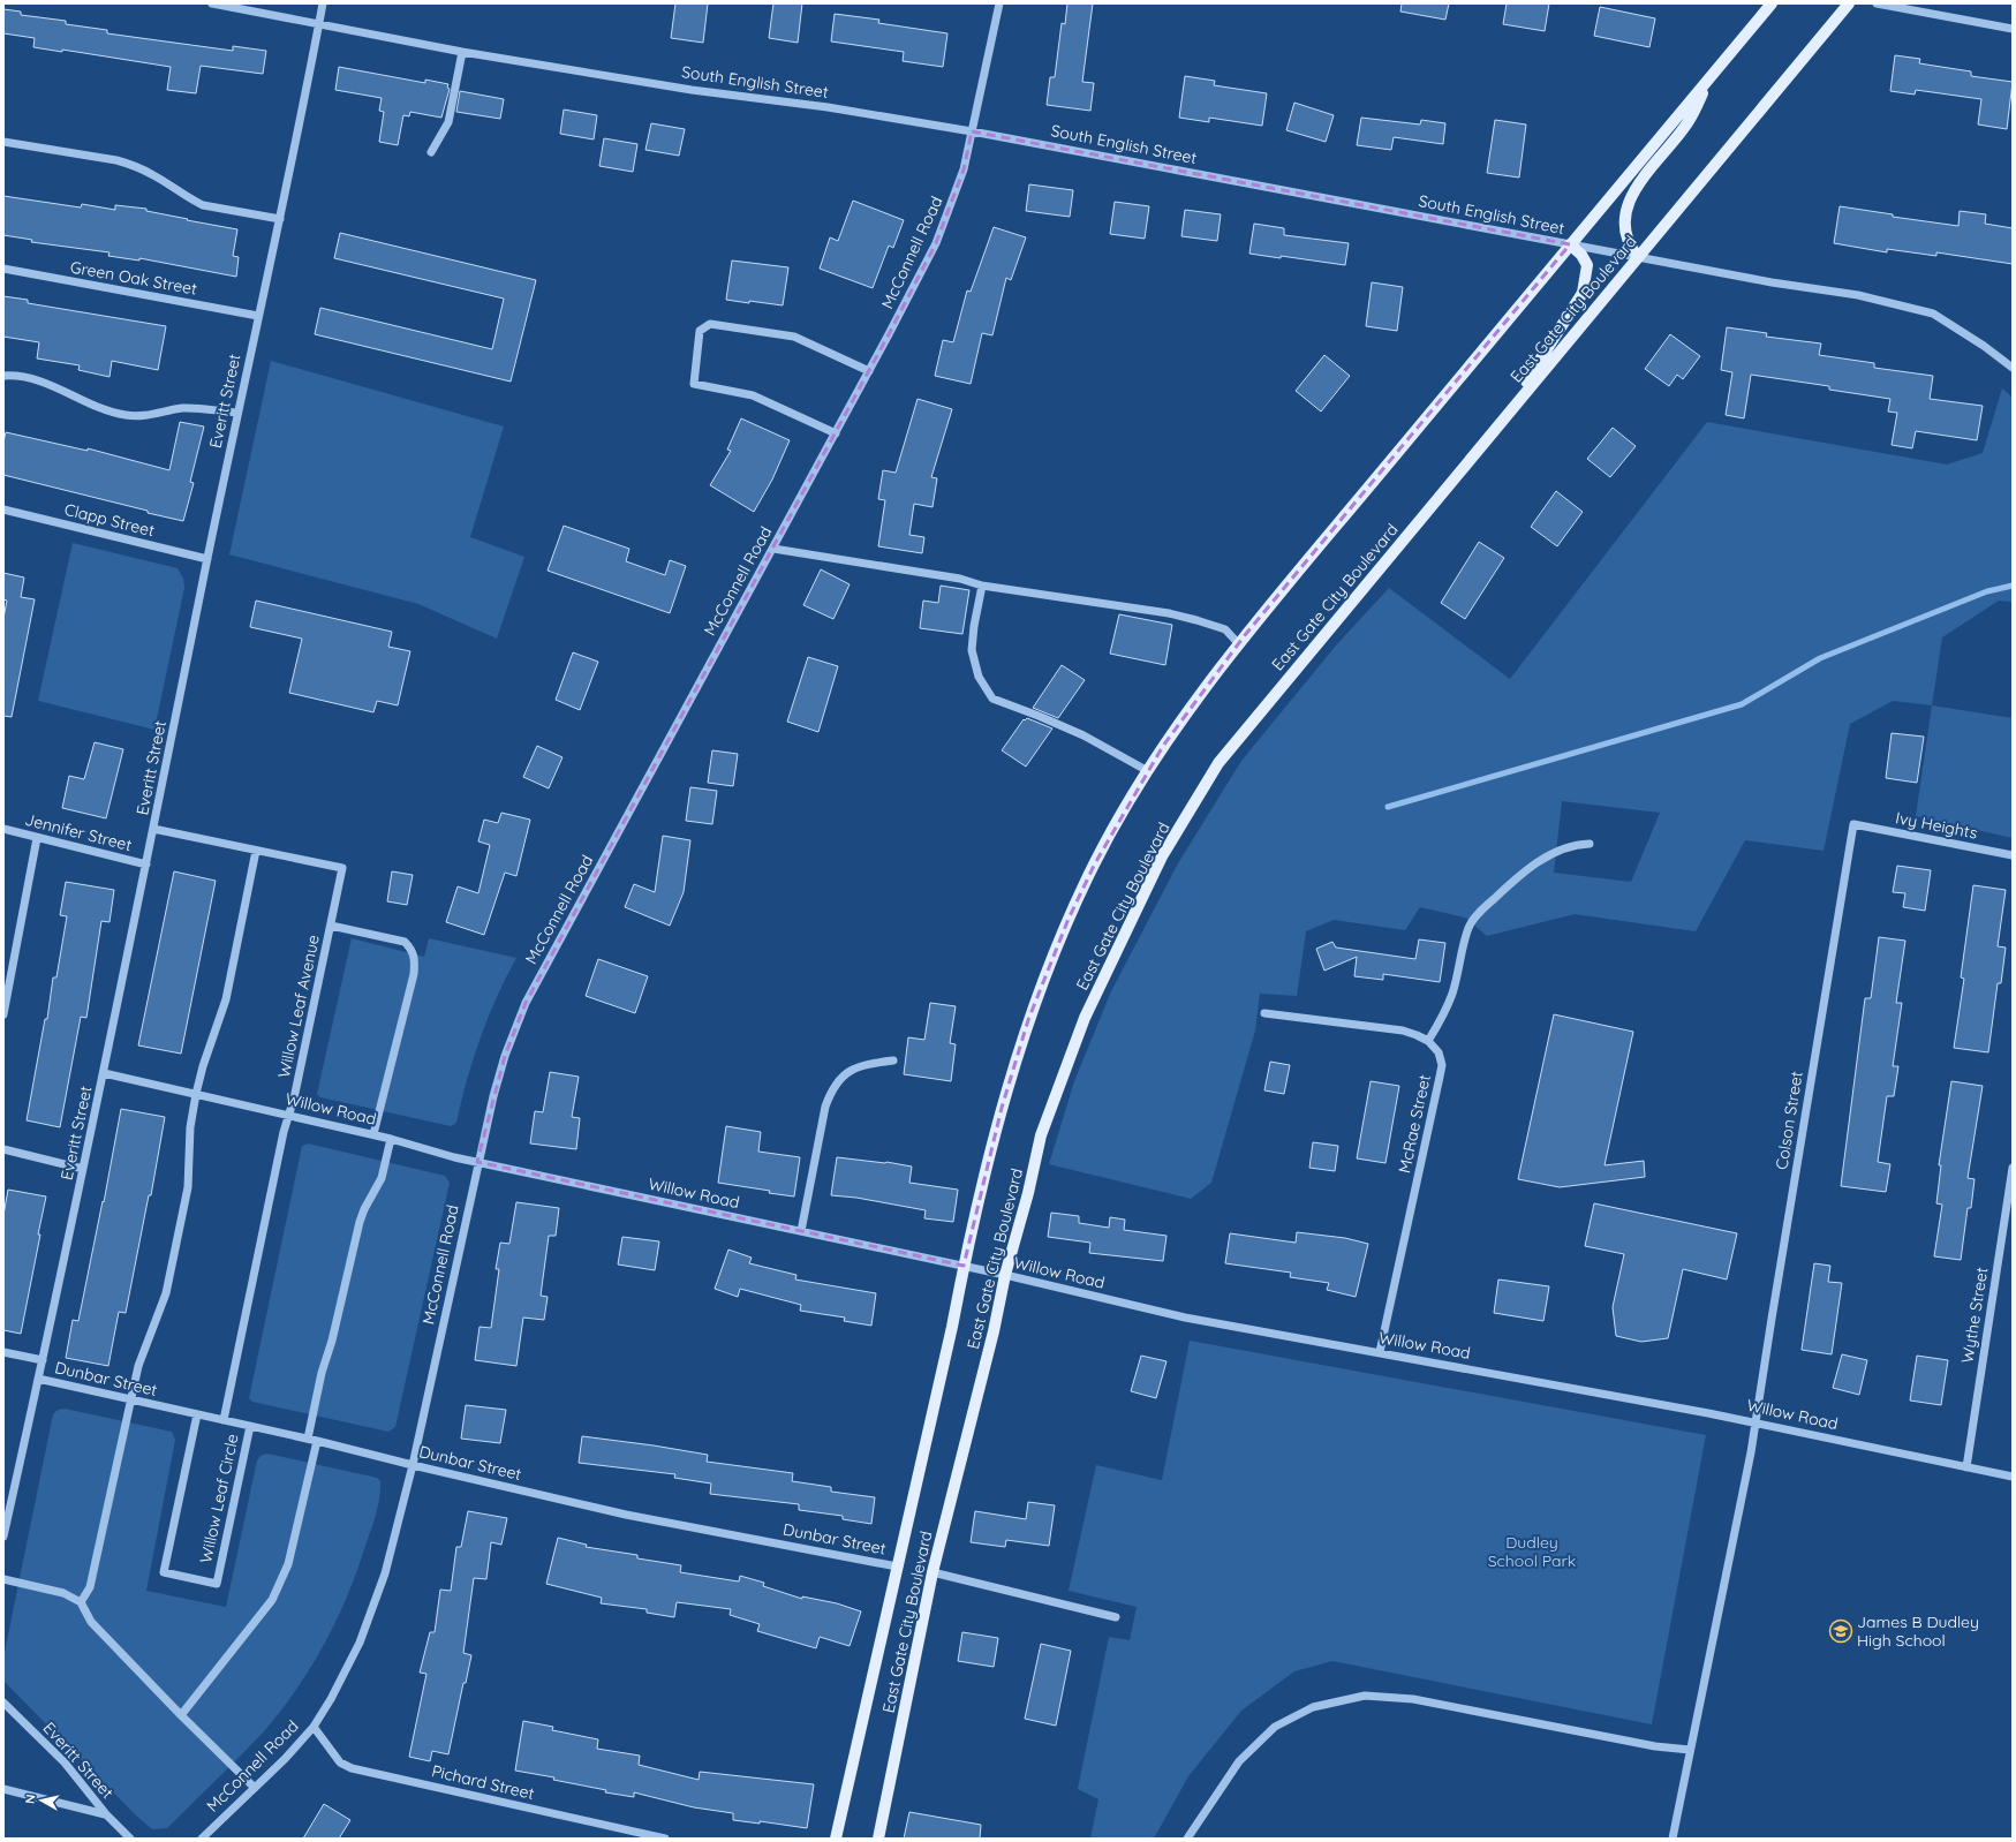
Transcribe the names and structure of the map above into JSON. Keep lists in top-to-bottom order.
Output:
{
  "streets": {
    "main road": ["East Gate City Boulevard"],
    "street": [
      "South English Street",
      "McConnell Road",
      "Green Oak Street",
      "Everitt Street",
      "Clapp Street",
      "Ivy Heights",
      "Jennifer Street",
      "Willow Leaf Avenue",
      "Willow Road",
      "Colson Street",
      "McRae Street",
      "Wythe Street",
      "Dunbar Street",
      "Willow Leaf Circle",
      "Pichard Street"
    ]
  },
  "crossings": [
    ["South English Street", "McConnell Road"],
    ["South English Street", "East Gate City Boulevard"],
    ["South English Street", "Everitt Street"],
    ["McConnell Road", "Willow Road"],
    ["McConnell Road", "Dunbar Street"],
    ["McConnell Road", "Pichard Street"],
    ["Green Oak Street", "Everitt Street"],
    ["East Gate City Boulevard", "Willow Road"],
    ["East Gate City Boulevard", "Dunbar Street"],
    ["Everitt Street", "Clapp Street"],
    ["Everitt Street", "Jennifer Street"],
    ["Everitt Street", "Willow Leaf Avenue"],
    ["Everitt Street", "Willow Road"],
    ["Everitt Street", "Dunbar Street"],
    ["Ivy Heights", "Colson Street"],
    ["Willow Leaf Avenue", "Willow Road"],
    ["Willow Leaf Avenue", "Dunbar Street"],
    ["Willow Road", "Colson Street"],
    ["Willow Road", "McRae Street"],
    ["Willow Road", "Wythe Street"],
    ["Dunbar Street", "Willow Leaf Circle"]
  ],
  "parks": ["Dudley School Park"],
  "places": {
    "school or university": ["James B Dudley High School"]
  },
  "north": "left"
}
